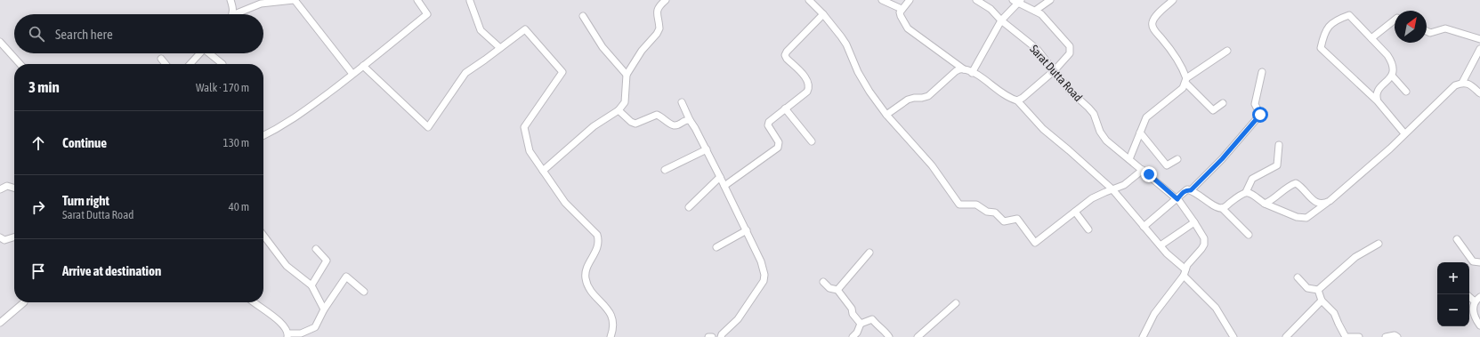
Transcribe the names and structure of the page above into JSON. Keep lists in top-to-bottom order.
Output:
{
  "streets": {
    "street": ["Sarat Dutta Road"]
  },
  "north": "top right",
  "page": {
    "search": "Search here",
    "heading": ["3 min", "Walk · 170 m"],
    "list": [
      ["Continue", "130 m"],
      ["Turn right", "Sarat Dutta Road", "40 m"],
      "Arrive at destination"
    ],
    "map_buttons": ["+", "−"]
  }
}
